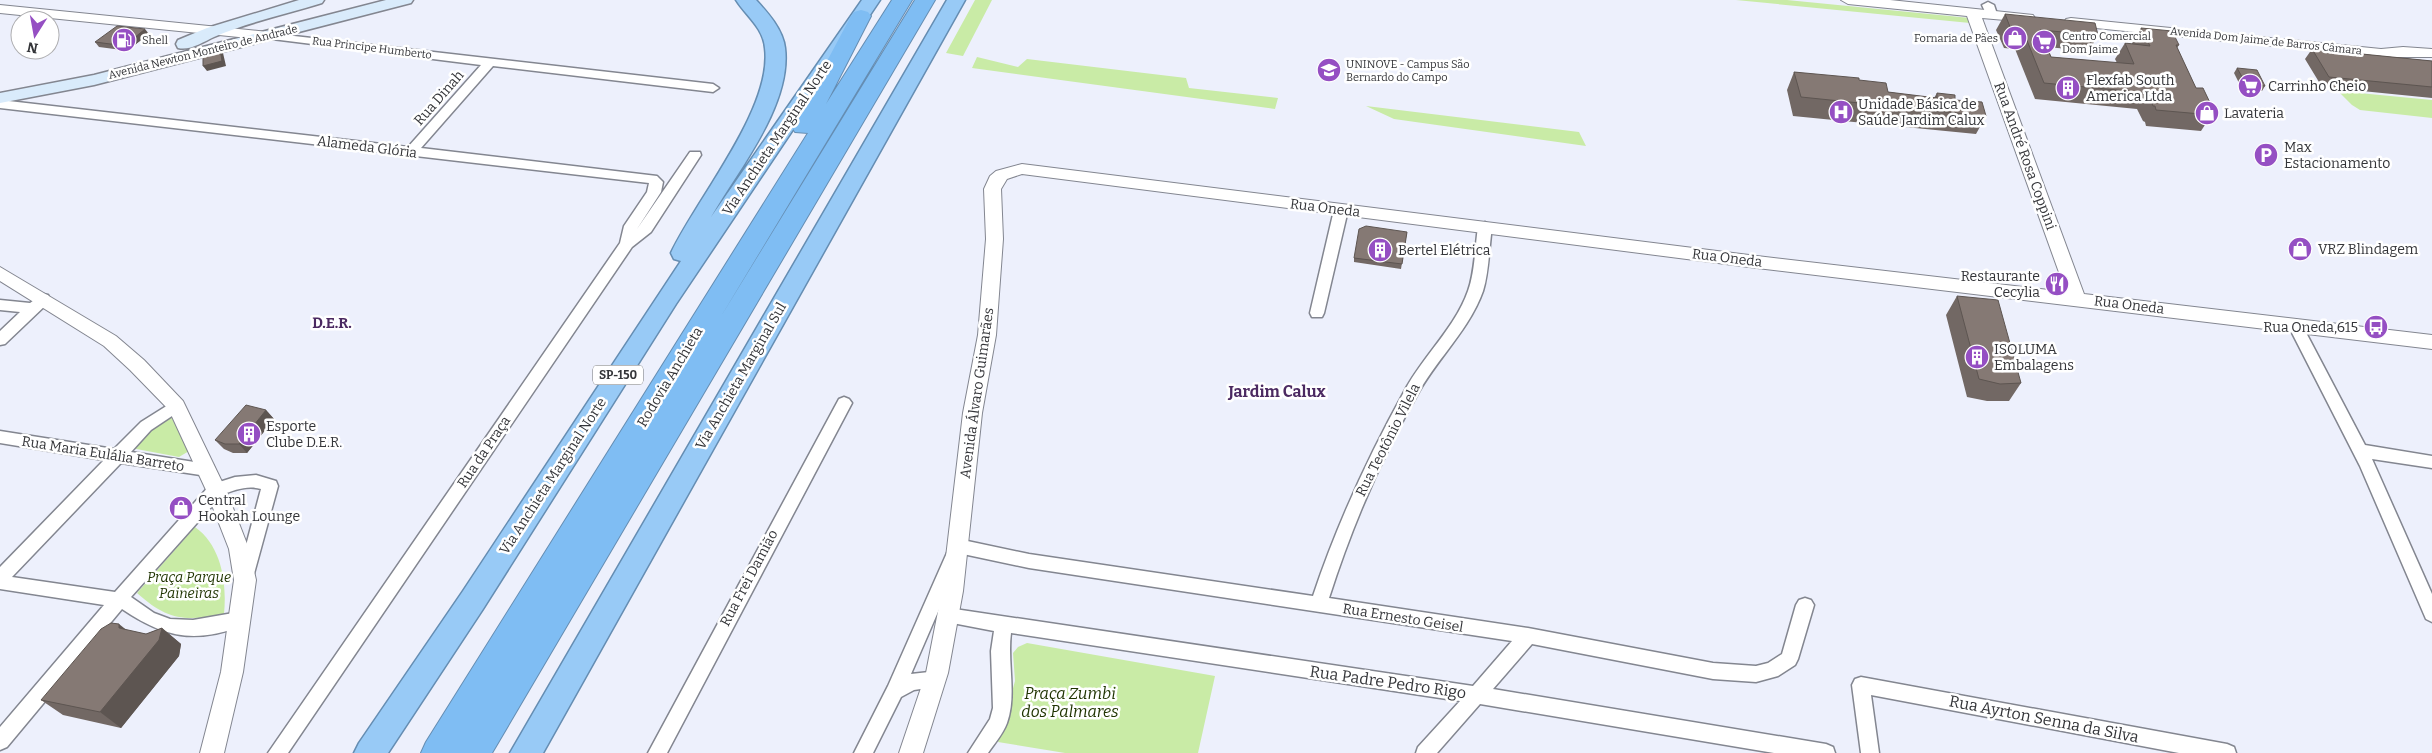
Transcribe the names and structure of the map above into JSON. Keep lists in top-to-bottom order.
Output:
{
  "streets": {
    "highway": [
      "Via Anchieta Marginal Norte",
      "SP-150",
      "Via Anchieta Marginal Sul",
      "Rodovia Anchieta"
    ],
    "main road": ["Avenida Newton Monteiro de Andrade"],
    "street": [
      "Avenida Dom Jaime de Barros Câmara",
      "Rua Principe Humberto",
      "Rua Dinah",
      "Alameda Glória",
      "Rua André Rosa Coppini",
      "Rua Oneda",
      "Avenida Álvaro Guimarães",
      "Rua Teotônio Vilela",
      "Rua da Praça",
      "Rua Maria Eulália Barreto",
      "Rua Frei Damião",
      "Rua Ernesto Geisel",
      "Rua Padre Pedro Rigo",
      "Rua Ayrton Senna da Silva"
    ]
  },
  "crossings": [
    ["Rua Principe Humberto", "Avenida Newton Monteiro de Andrade"],
    ["Rua Principe Humberto", "Rua Dinah"],
    ["Rua Dinah", "Alameda Glória"],
    ["Alameda Glória", "Rua da Praça"],
    ["Rua André Rosa Coppini", "Rua Oneda"],
    ["Rua Oneda", "Avenida Álvaro Guimarães"],
    ["Rua Oneda", "Rua Teotônio Vilela"],
    ["Avenida Álvaro Guimarães", "Rua Ernesto Geisel"],
    ["Avenida Álvaro Guimarães", "Rua Padre Pedro Rigo"],
    ["Rua Teotônio Vilela", "Rua Ernesto Geisel"]
  ],
  "districts": ["D.E.R.", "Jardim Calux"],
  "parks": ["Praça Parque Paineiras", "Praça Zumbi dos Palmares"],
  "places": {
    "shop": [
      "Fornaria de Pães",
      "Lavateria",
      "VRZ Blindagem",
      "Central Hookah Lounge"
    ],
    "fuel station": ["Shell"],
    "supermarket": ["Centro Comercial Dom Jaime", "Carrinho Cheio"],
    "school or university": ["UNINOVE - Campus São Bernardo do Campo"],
    "building": [
      "Flexfab South America Ltda",
      "Bertel Elétrica",
      "ISOLUMA Embalagens",
      "Esporte Clube D.E.R."
    ],
    "hospital": ["Unidade Básica de Saúde Jardim Calux"],
    "parking": ["Max Estacionamento"],
    "restaurant": ["Restaurante Cecylia"],
    "bus stop": ["Rua Oneda,615"]
  },
  "north": "bottom"
}
